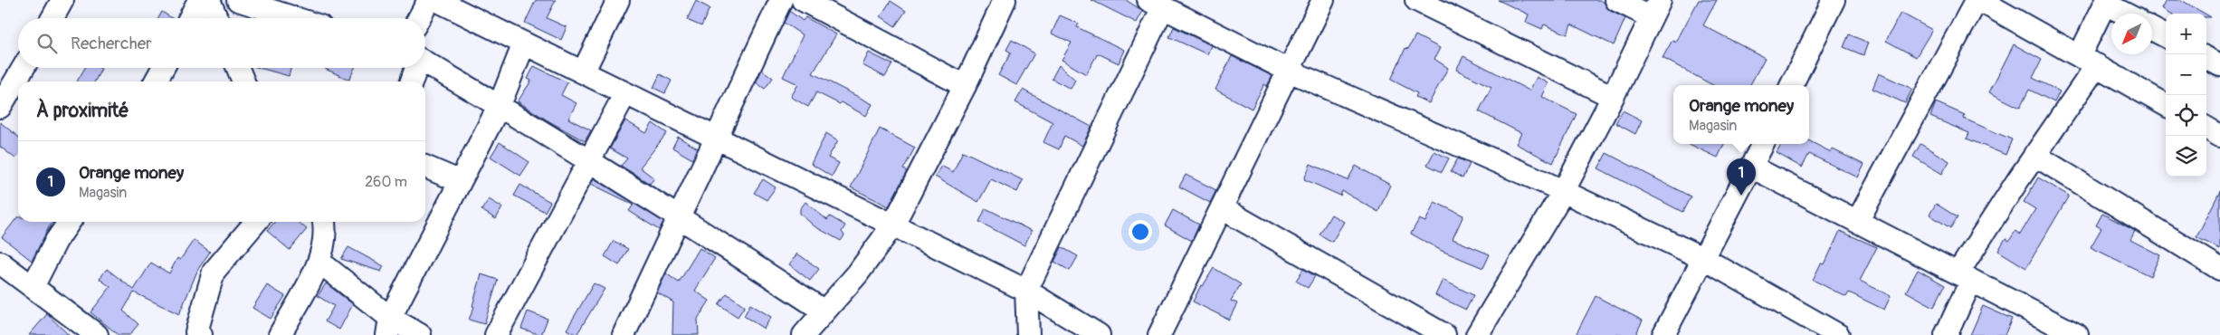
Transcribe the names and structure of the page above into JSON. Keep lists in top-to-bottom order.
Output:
{
  "north": "bottom left",
  "page": {
    "map_buttons": ["+", "−"],
    "search": "Rechercher",
    "heading": "À proximité",
    "popup": ["Orange money", "Magasin"],
    "list": [
      {
        "mark": "1",
        "name": "Orange money",
        "note": "Magasin",
        "value": "260 m"
      }
    ],
    "pins": "1"
  }
}
